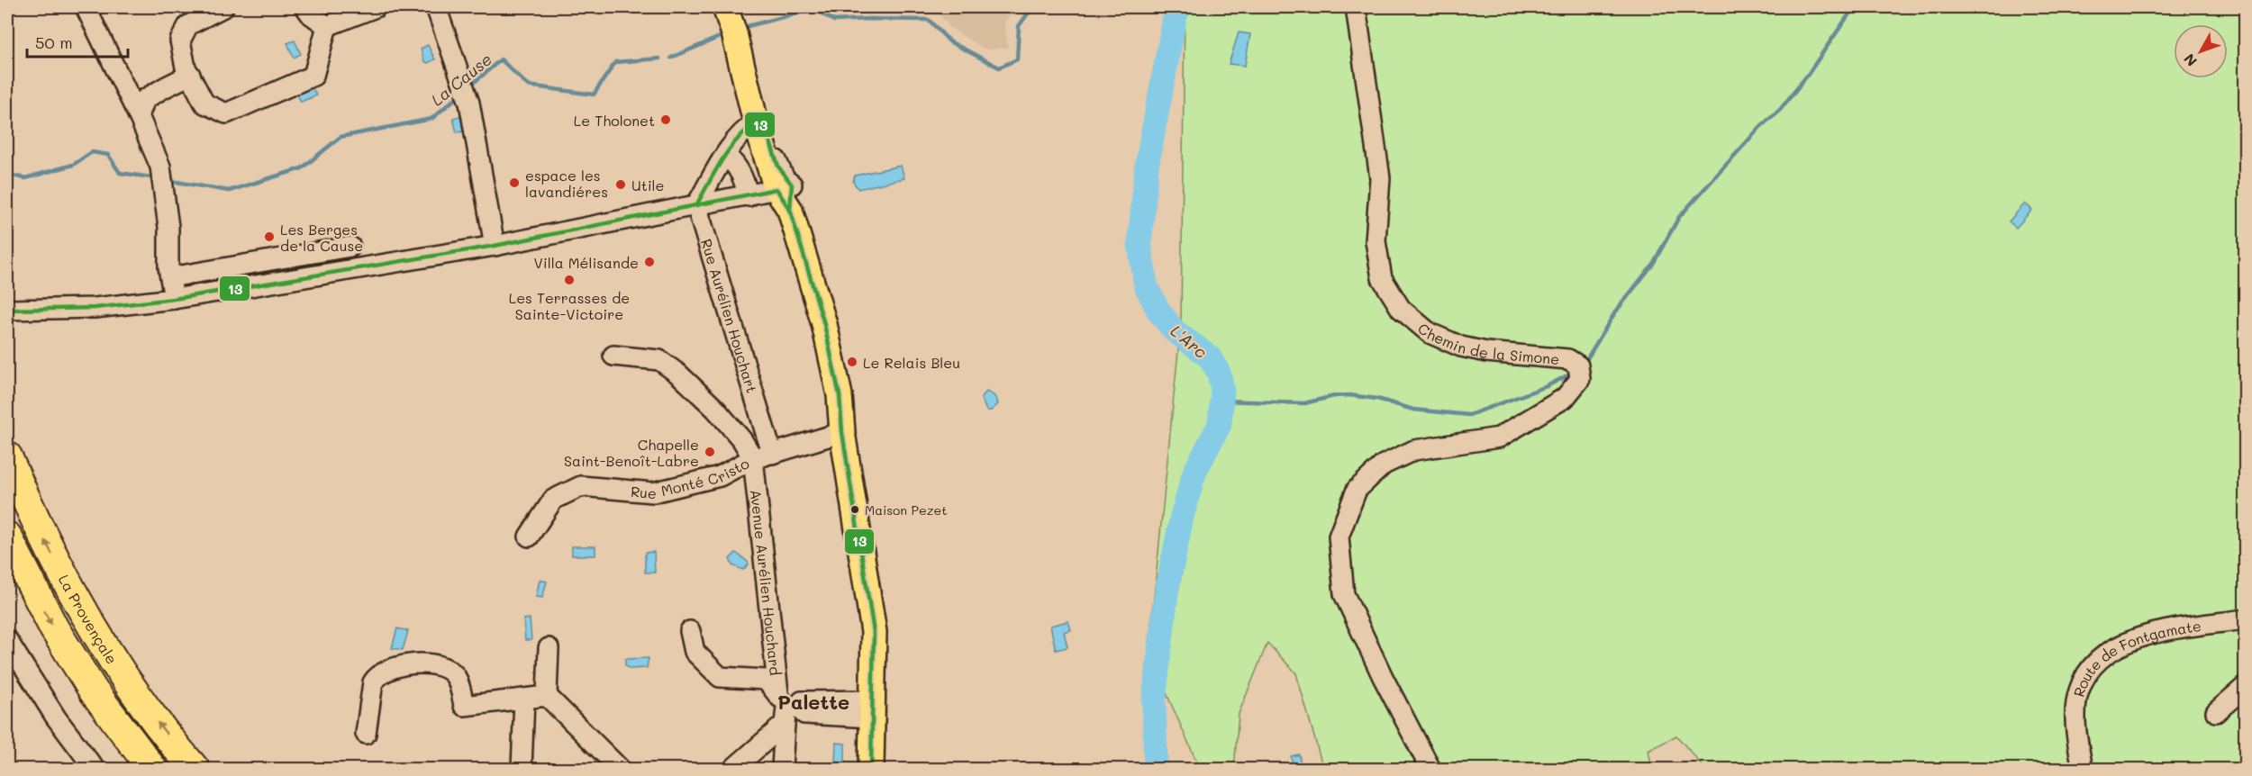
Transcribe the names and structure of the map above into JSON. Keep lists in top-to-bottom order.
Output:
{
  "streets": {
    "highway": ["La Provençale"],
    "street": [
      "Rue Aurélien Houchart",
      "Chemin de la Simone",
      "Rue Monté Cristo",
      "Avenue Aurélien Houchard",
      "Route de Fontgamate"
    ]
  },
  "crossings": [
    ["Rue Monté Cristo", "Avenue Aurélien Houchard"]
  ],
  "districts": ["Palette"],
  "water": ["La Cause", "L'Arc"],
  "places": [
    "Le Tholonet",
    "espace les lavandiéres",
    "Utile",
    "Les Berges de la Cause",
    "Villa Mélisande",
    "Les Terrasses de Sainte-Victoire",
    "Le Relais Bleu",
    "Chapelle Saint-Benoît-Labre",
    "Maison Pezet"
  ],
  "lines": ["transit line 13"],
  "scale_bar": "50 m",
  "north": "bottom left"
}
